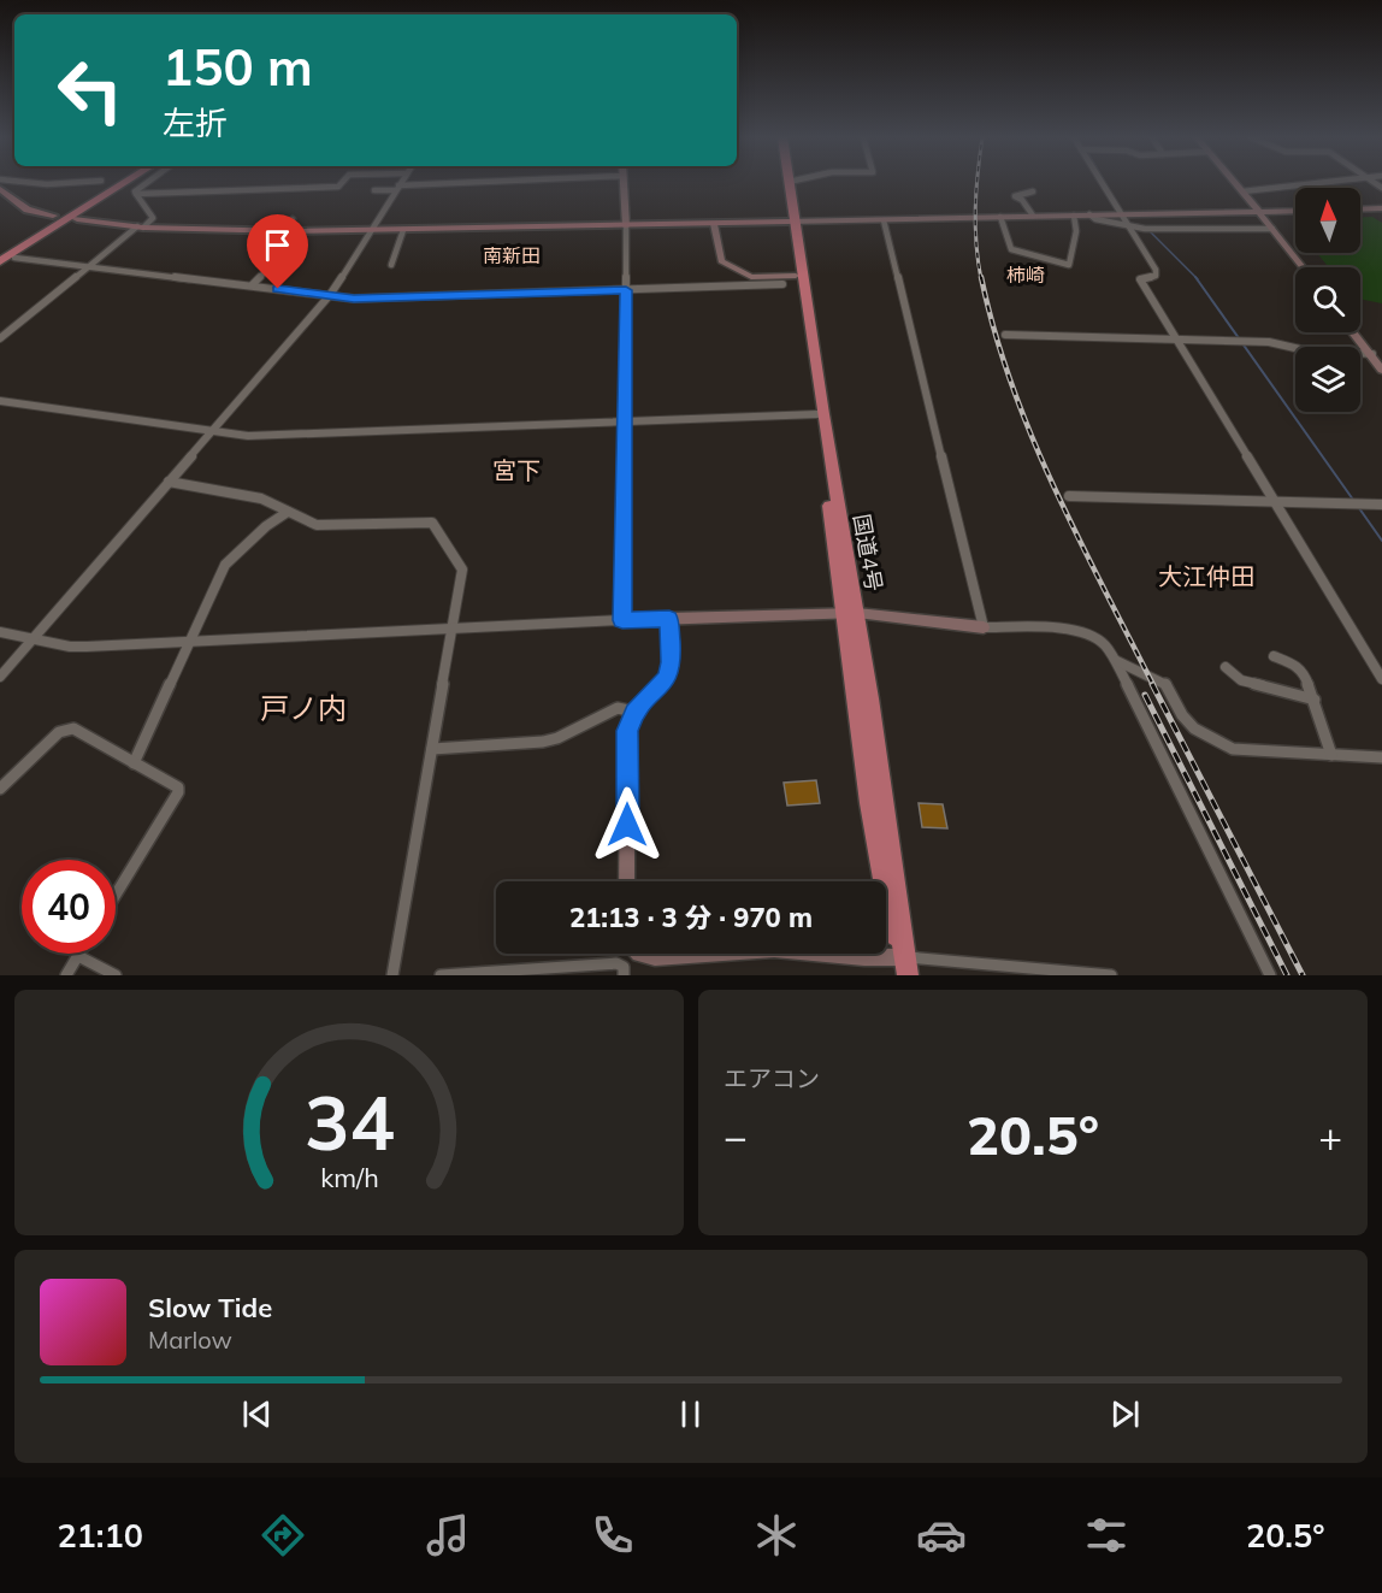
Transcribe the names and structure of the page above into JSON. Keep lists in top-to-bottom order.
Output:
{
  "streets": {
    "highway": ["国道4号"]
  },
  "districts": [
    "南新田",
    "柿崎",
    "宮下",
    "大江仲田",
    "戸ノ内"
  ],
  "north": "top",
  "page": {
    "turn": ["150 m", "左折"],
    "limit": "40",
    "trip": "21:13 · 3 分 · 970 m",
    "tile": "エアコン",
    "heat": ["−", "20.5°", "+"],
    "song": ["Slow Tide", "Marlow"],
    "tabs": ["21:10", "20.5°"],
    "gauge": ["34", "km/h"]
  }
}
